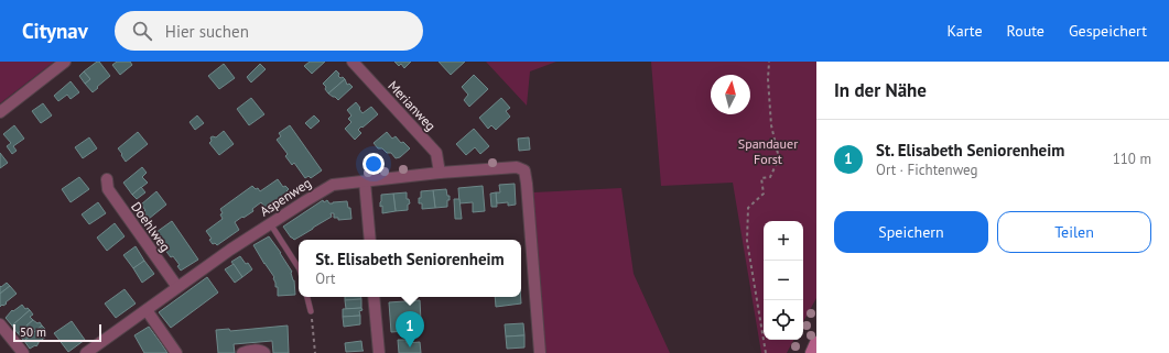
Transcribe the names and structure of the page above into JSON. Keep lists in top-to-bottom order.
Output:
{
  "streets": {
    "street": ["Merianweg", "Aspenweg", "Doehlweg"]
  },
  "crossings": [
    ["Merianweg", "Aspenweg"],
    ["Aspenweg", "Doehlweg"]
  ],
  "parks": ["Spandauer Forst"],
  "scale_bar": "50 m",
  "north": "top",
  "page": {
    "header": "Citynav",
    "search": "Hier suchen",
    "nav": ["Karte", "Route", "Gespeichert"],
    "heading": "In der Nähe",
    "list": [
      {
        "mark": "1",
        "name": "St. Elisabeth Seniorenheim",
        "note": "Ort · Fichtenweg",
        "value": "110 m"
      }
    ],
    "buttons": ["Speichern", "Teilen"],
    "map_buttons": ["+", "−"],
    "popup": ["St. Elisabeth Seniorenheim", "Ort"],
    "pins": "1",
    "scale": "50 m"
  }
}
